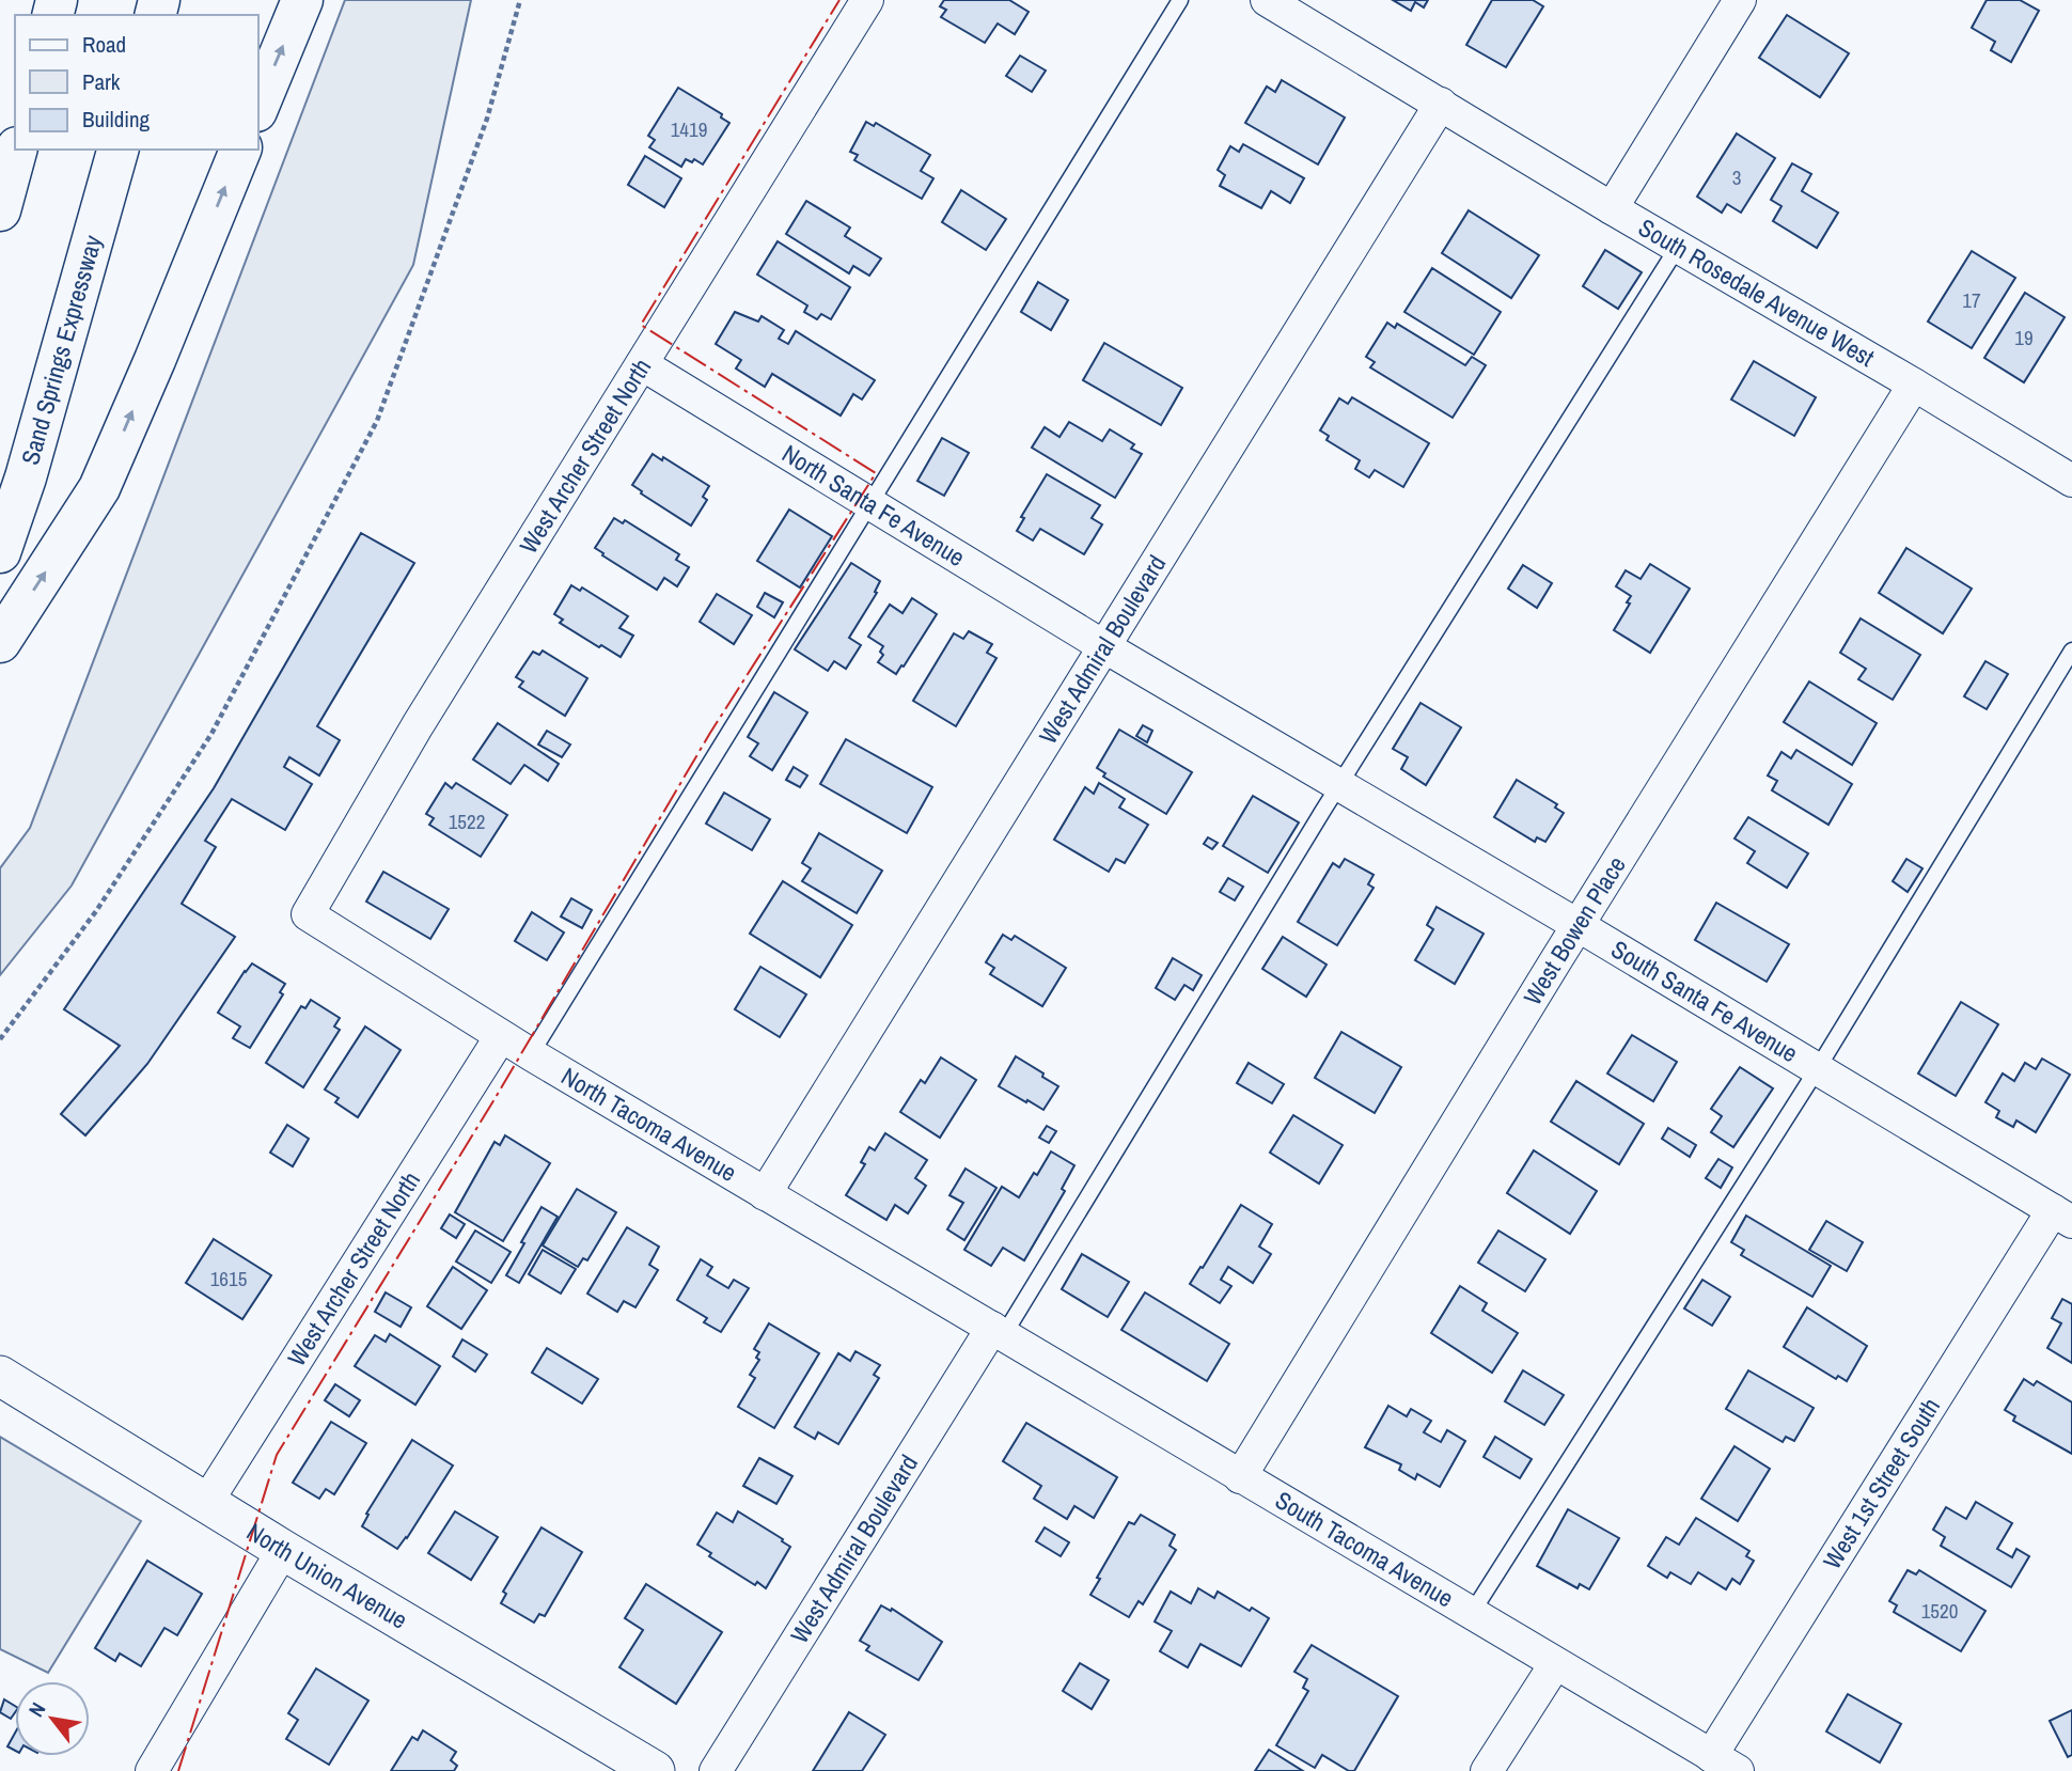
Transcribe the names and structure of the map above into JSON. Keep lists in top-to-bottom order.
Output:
{
  "streets": {
    "highway": ["Sand Springs Expressway"],
    "street": [
      "South Rosedale Avenue West",
      "West Archer Street North",
      "North Santa Fe Avenue",
      "West Admiral Boulevard",
      "West Bowen Place",
      "South Santa Fe Avenue",
      "North Tacoma Avenue",
      "West 1st Street South",
      "South Tacoma Avenue",
      "North Union Avenue"
    ]
  },
  "crossings": [
    ["South Rosedale Avenue West", "West Admiral Boulevard"],
    ["South Rosedale Avenue West", "West Bowen Place"],
    ["West Archer Street North", "North Santa Fe Avenue"],
    ["West Archer Street North", "North Tacoma Avenue"],
    ["West Archer Street North", "North Union Avenue"],
    ["North Santa Fe Avenue", "West Admiral Boulevard"],
    ["North Santa Fe Avenue", "South Santa Fe Avenue"],
    ["West Admiral Boulevard", "South Santa Fe Avenue"],
    ["West Admiral Boulevard", "North Tacoma Avenue"],
    ["West Admiral Boulevard", "South Tacoma Avenue"],
    ["West Bowen Place", "South Santa Fe Avenue"],
    ["West Bowen Place", "South Tacoma Avenue"],
    ["South Santa Fe Avenue", "West 1st Street South"],
    ["North Tacoma Avenue", "South Tacoma Avenue"],
    ["West 1st Street South", "South Tacoma Avenue"]
  ],
  "house_numbers": [
    "1419",
    "3",
    "17",
    "19",
    "1522",
    "1615",
    "1520"
  ],
  "legend": ["Road", "Park", "Building"],
  "north": "top left"
}
